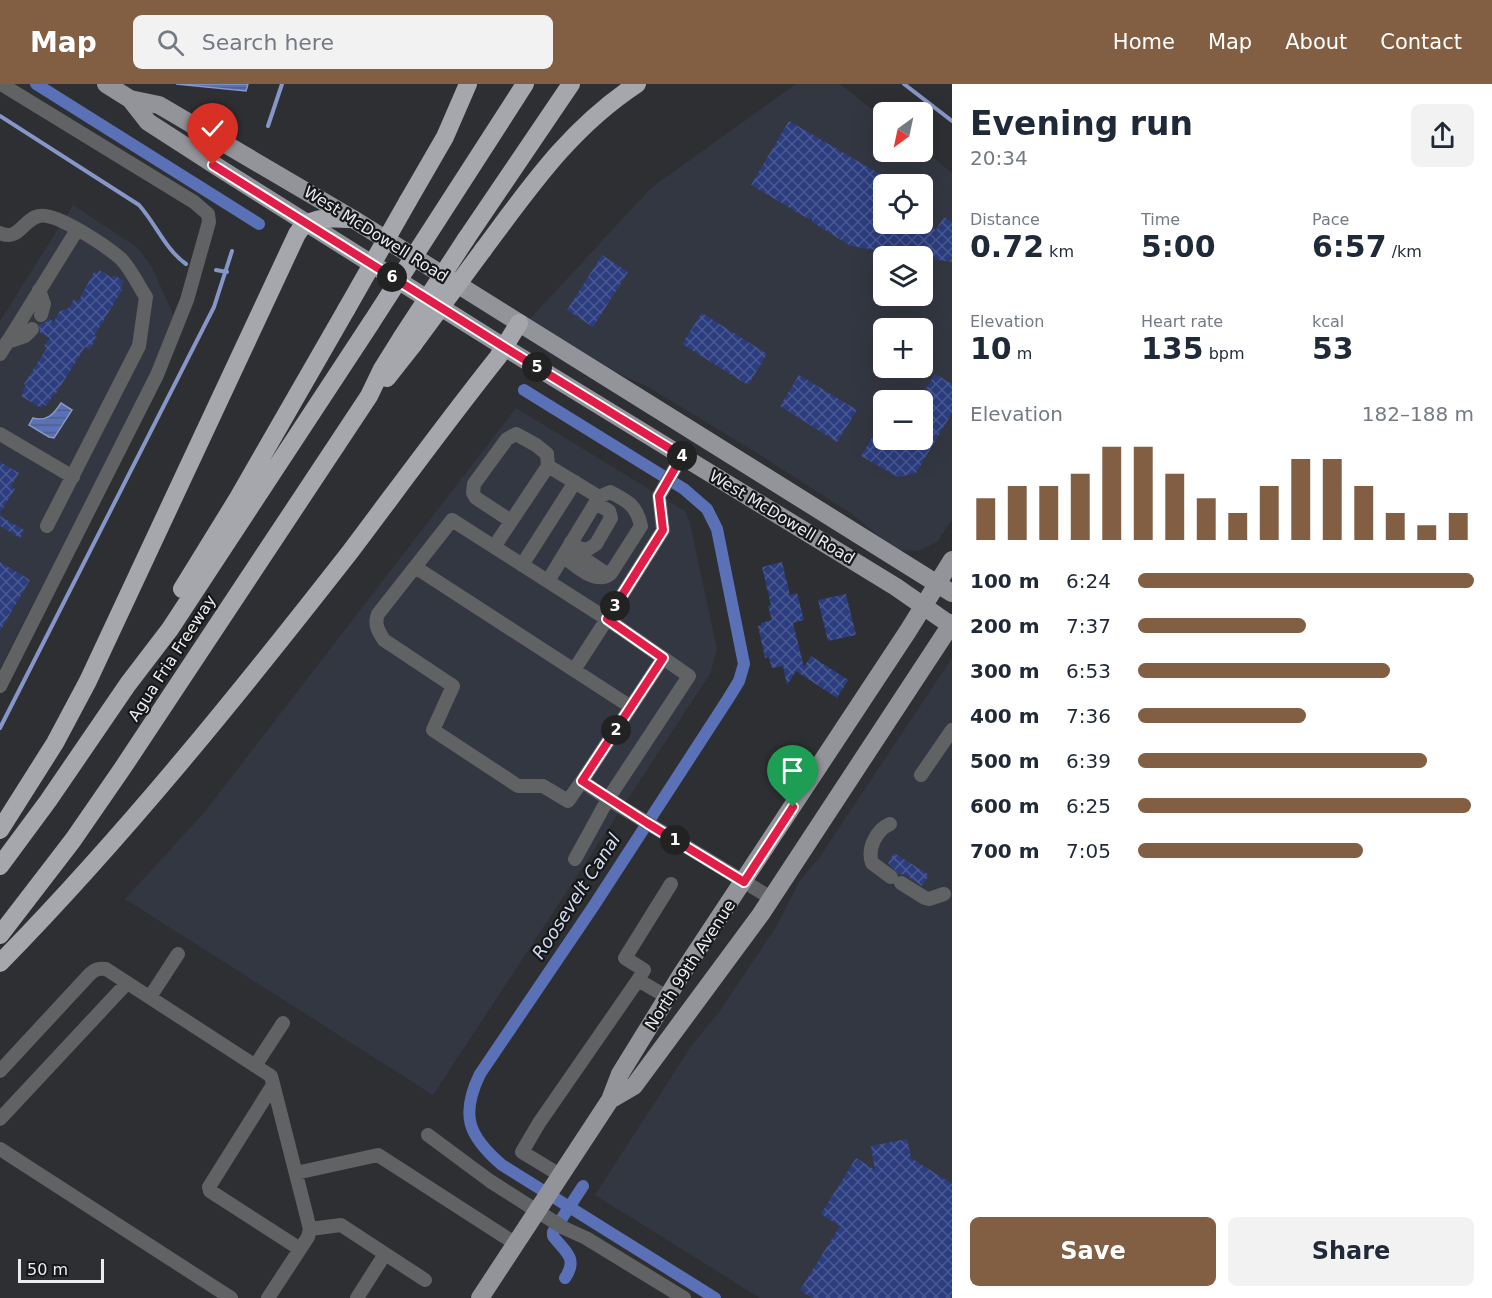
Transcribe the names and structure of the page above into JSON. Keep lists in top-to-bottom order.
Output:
{
  "streets": {
    "highway": ["Agua Fria Freeway"],
    "main road": ["West McDowell Road", "North 99th Avenue"]
  },
  "crossings": [
    ["West McDowell Road", "North 99th Avenue"]
  ],
  "water": ["Roosevelt Canal"],
  "scale_bar": "50 m",
  "north": "bottom left",
  "page": {
    "header": "Map",
    "search": "Search here",
    "nav": [
      "Home",
      "Map",
      "About",
      "Contact"
    ],
    "heading": ["Evening run", "20:34"],
    "map_buttons": ["+", "−"],
    "stats": [
      ["Distance", "0.72 km"],
      ["Time", "5:00"],
      ["Pace", "6:57 /km"],
      ["Elevation", "10 m"],
      ["Heart rate", "135 bpm"],
      ["kcal", "53"]
    ],
    "pins": [
      "6",
      "5",
      "4",
      "3",
      "2",
      "1"
    ],
    "chart": ["Elevation", "182–188 m"],
    "list": [
      {
        "name": "100 m",
        "note": "6:24"
      },
      {
        "name": "200 m",
        "note": "7:37"
      },
      {
        "name": "300 m",
        "note": "6:53"
      },
      {
        "name": "400 m",
        "note": "7:36"
      },
      {
        "name": "500 m",
        "note": "6:39"
      },
      {
        "name": "600 m",
        "note": "6:25"
      },
      {
        "name": "700 m",
        "note": "7:05"
      }
    ],
    "buttons": ["Save", "Share"],
    "scale": "50 m"
  }
}
